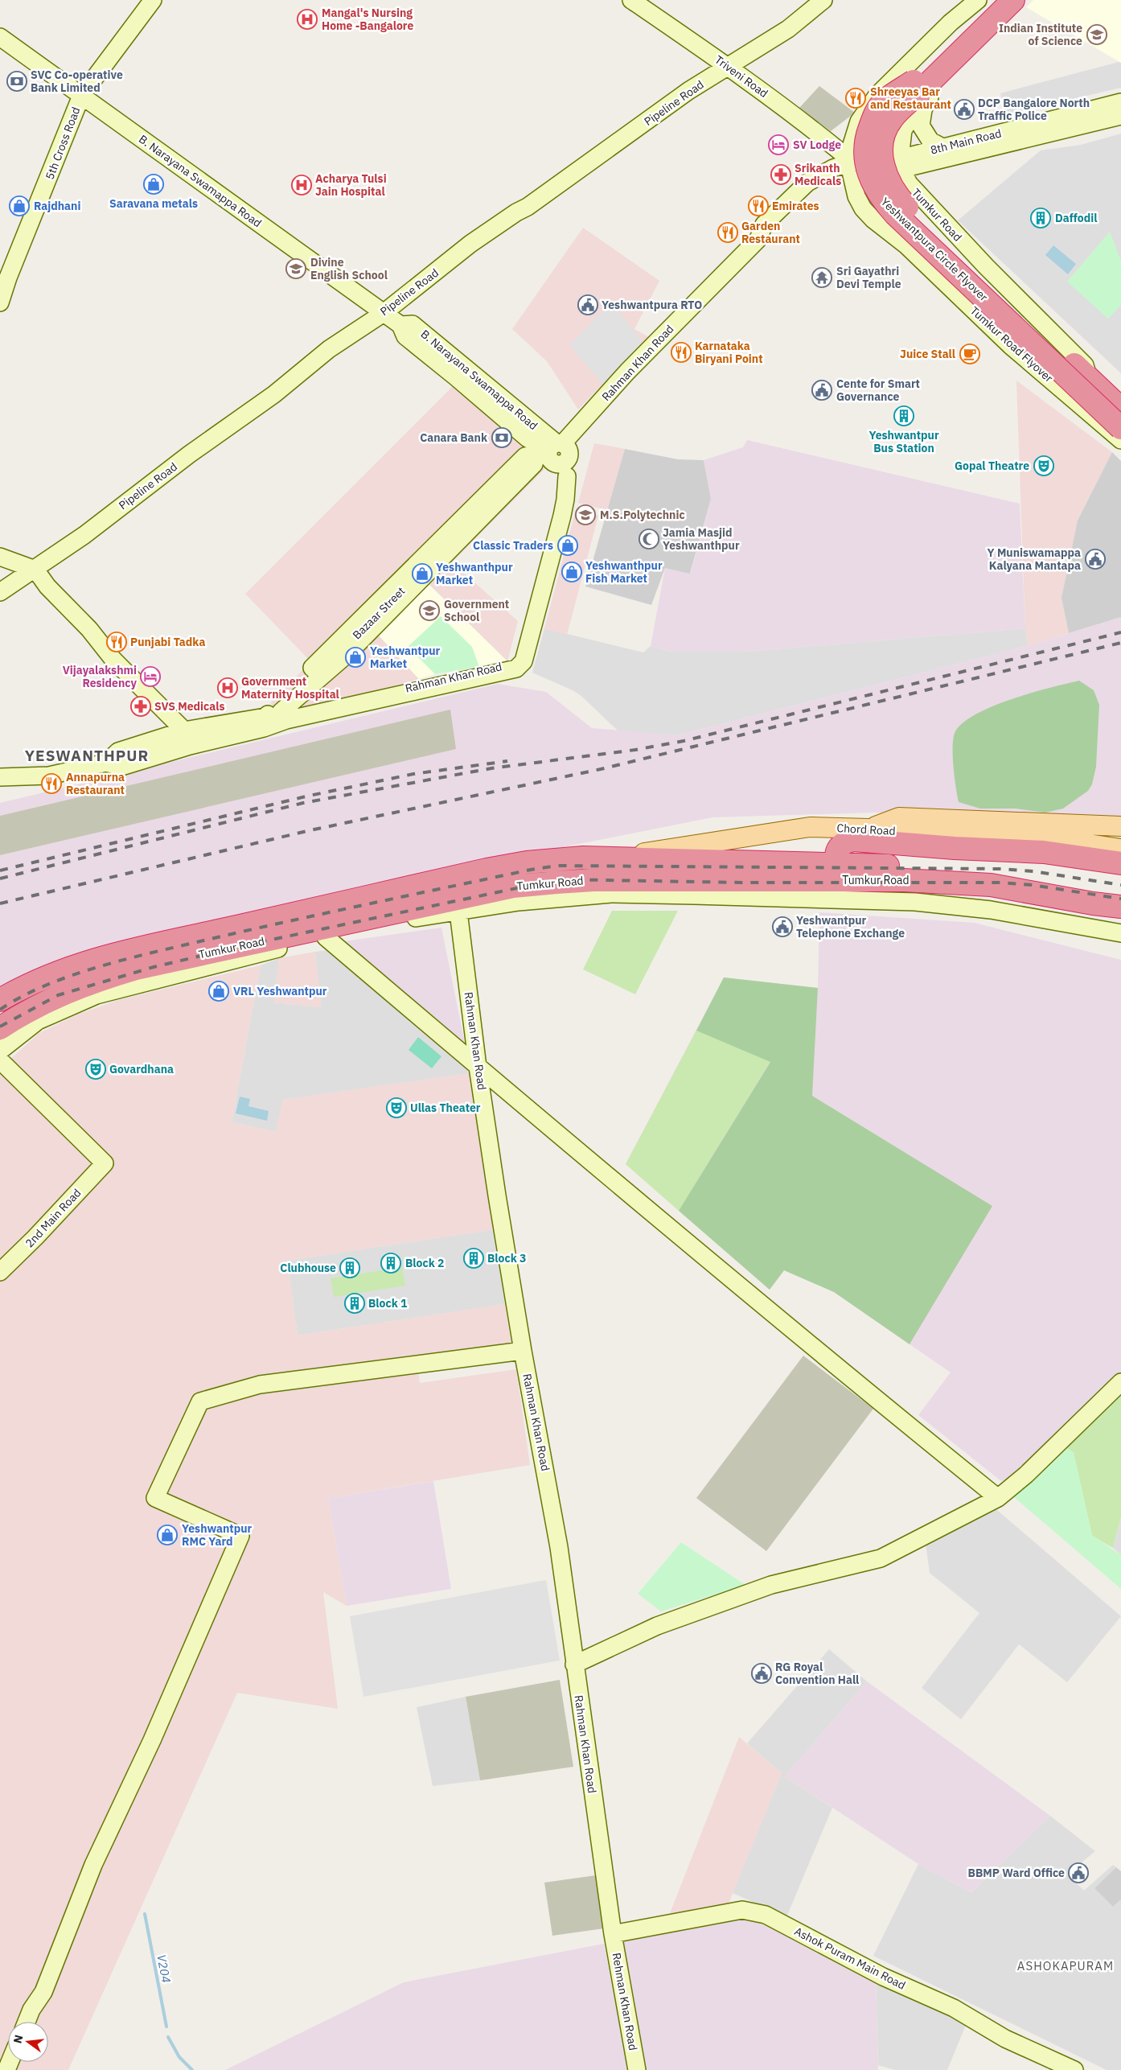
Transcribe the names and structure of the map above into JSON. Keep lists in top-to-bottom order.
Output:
{
  "streets": {
    "highway": ["Tumkur Road", "Yeshwantpura Circle Flyover"],
    "main road": ["Chord Road"],
    "street": [
      "Triveni Road",
      "Pipeline Road",
      "8th Main Road",
      "5th Cross Road",
      "B. Narayana Swamappa Road",
      "Tumkur Road Flyover",
      "Rahman Khan Road",
      "Bazaar Street",
      "2nd Main Road",
      "Ashok Puram Main Road",
      "Rehman Khan Road"
    ]
  },
  "crossings": [
    ["Triveni Road", "Pipeline Road"],
    ["Triveni Road", "8th Main Road"],
    ["Triveni Road", "Tumkur Road Flyover"],
    ["Triveni Road", "Rahman Khan Road"],
    ["Pipeline Road", "B. Narayana Swamappa Road"],
    ["8th Main Road", "Tumkur Road"],
    ["8th Main Road", "Tumkur Road Flyover"],
    ["8th Main Road", "Rahman Khan Road"],
    ["5th Cross Road", "B. Narayana Swamappa Road"],
    ["B. Narayana Swamappa Road", "Rahman Khan Road"],
    ["B. Narayana Swamappa Road", "Bazaar Street"],
    ["Tumkur Road", "Yeshwantpura Circle Flyover"],
    ["Tumkur Road", "Rahman Khan Road"],
    ["Tumkur Road", "Chord Road"],
    ["Yeshwantpura Circle Flyover", "Tumkur Road Flyover"],
    ["Tumkur Road Flyover", "Rahman Khan Road"],
    ["Rahman Khan Road", "Bazaar Street"],
    ["Rahman Khan Road", "Ashok Puram Main Road"],
    ["Rahman Khan Road", "Rehman Khan Road"],
    ["Ashok Puram Main Road", "Rehman Khan Road"]
  ],
  "districts": ["YESWANTHPUR", "ASHOKAPURAM"],
  "water": ["V204"],
  "places": {
    "hospital": ["Mangal's Nursing Home -Bangalore", "Acharya Tulsi Jain Hospital", "Government Maternity Hospital"],
    "school or university": [
      "Indian Institute of Science",
      "Divine English School",
      "M.S.Polytechnic",
      "Government School"
    ],
    "bank": ["SVC Co-operative Bank Limited", "Canara Bank"],
    "restaurant": [
      "Shreeyas Bar and Restaurant",
      "Emirates",
      "Garden Restaurant",
      "Karnataka Biryani Point",
      "Punjabi Tadka",
      "Annapurna Restaurant"
    ],
    "public building": [
      "DCP Bangalore North Traffic Police",
      "Yeshwantpura RTO",
      "Cente for Smart Governance",
      "Y Muniswamappa Kalyana Mantapa",
      "Yeshwantpur Telephone Exchange",
      "RG Royal Convention Hall",
      "BBMP Ward Office"
    ],
    "hotel": ["SV Lodge", "Vijayalakshmi Residency"],
    "pharmacy": ["Srikanth Medicals", "SVS Medicals"],
    "shop": [
      "Saravana metals",
      "Rajdhani",
      "Classic Traders",
      "Yeshwanthpur Fish Market",
      "Yeshwanthpur Market",
      "Yeshwantpur Market",
      "VRL Yeshwantpur",
      "Yeshwantpur RMC Yard"
    ],
    "building": [
      "Daffodil",
      "Yeshwantpur Bus Station",
      "Block 3",
      "Block 2",
      "Clubhouse",
      "Block 1"
    ],
    "temple": ["Sri Gayathri Devi Temple"],
    "cafe": ["Juice Stall"],
    "theatre": ["Gopal Theatre", "Govardhana", "Ullas Theater"],
    "mosque": ["Jamia Masjid Yeshwanthpur"]
  },
  "north": "left"
}
